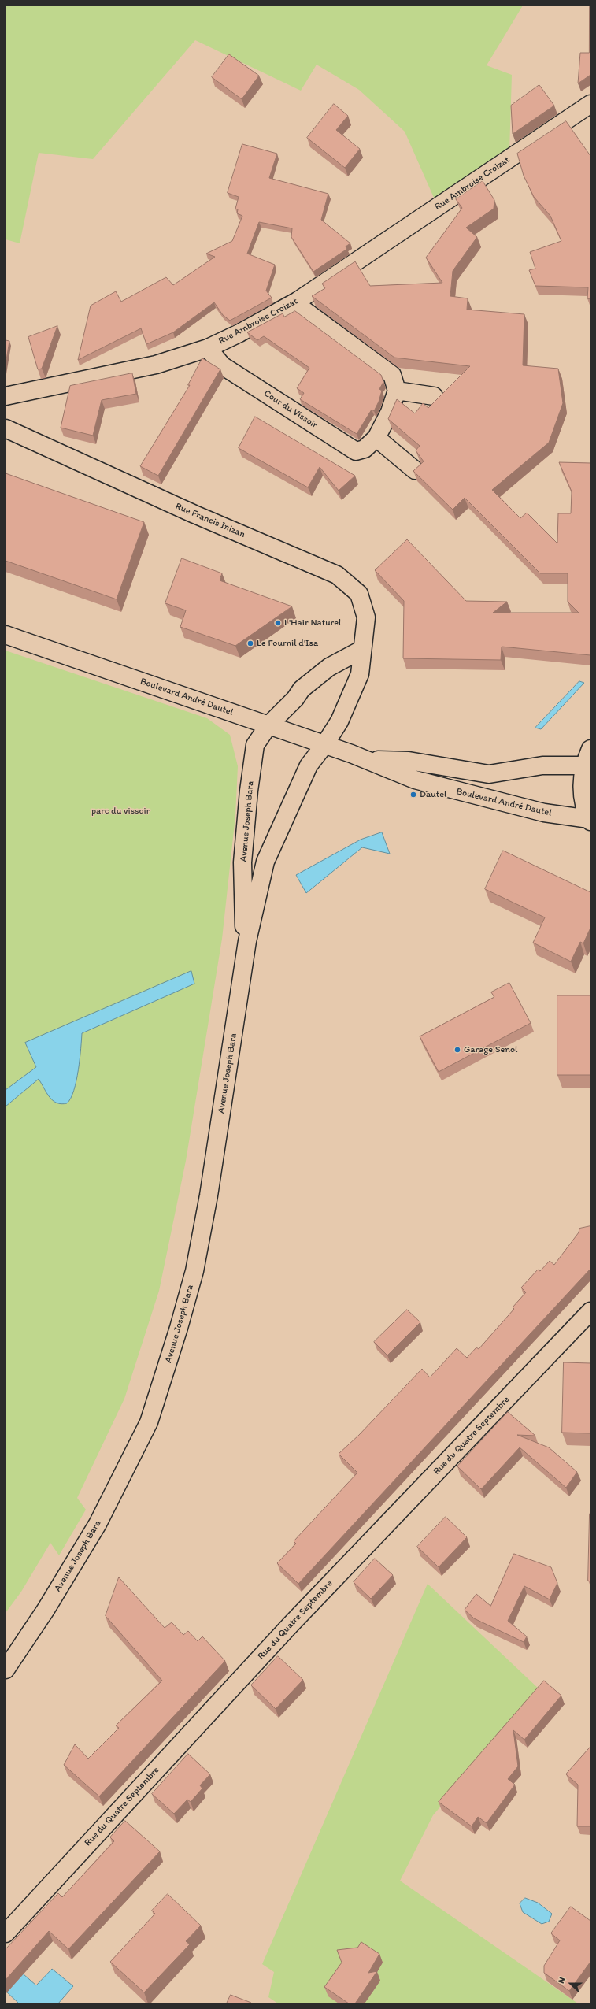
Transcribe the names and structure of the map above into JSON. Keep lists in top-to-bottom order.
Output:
{
  "streets": {
    "street": [
      "Rue Ambroise Croizat",
      "Cour du Vissoir",
      "Rue Francis Inizan",
      "Boulevard André Dautel",
      "Avenue Joseph Bara",
      "Rue du Quatre Septembre"
    ]
  },
  "crossings": [
    ["Rue Ambroise Croizat", "Cour du Vissoir"],
    ["Rue Francis Inizan", "Boulevard André Dautel"],
    ["Rue Francis Inizan", "Avenue Joseph Bara"],
    ["Boulevard André Dautel", "Avenue Joseph Bara"]
  ],
  "parks": ["parc du vissoir"],
  "places": [
    "L'Hair Naturel",
    "Le Fournil d'Isa",
    "Dautel",
    "Garage Senol"
  ],
  "north": "left"
}
